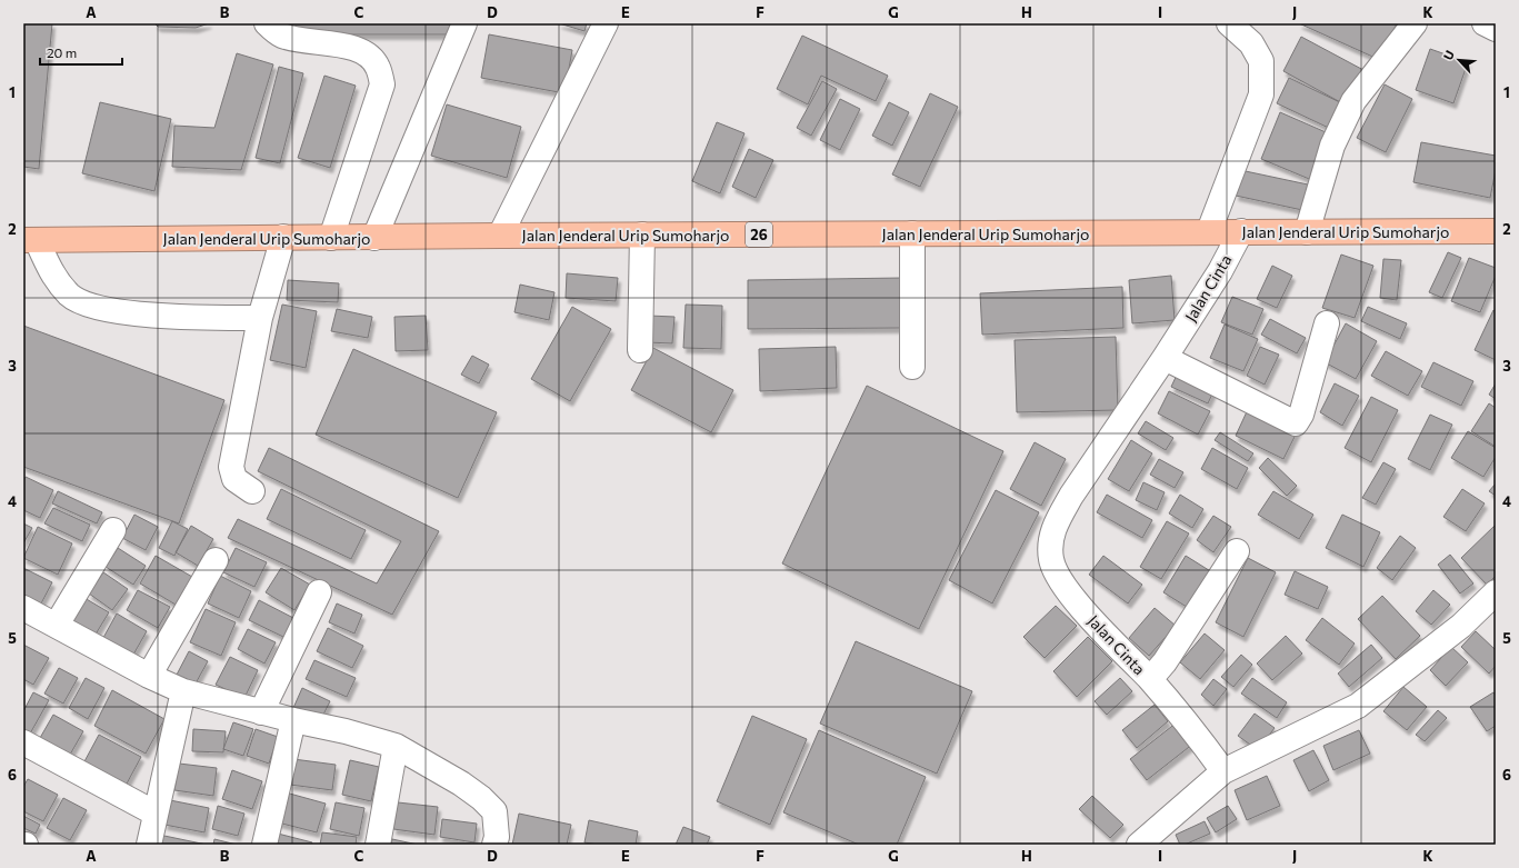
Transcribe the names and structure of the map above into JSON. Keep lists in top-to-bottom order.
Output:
{
  "streets": {
    "highway": ["Jalan Jenderal Urip Sumoharjo", "26"],
    "street": ["Jalan Cinta"]
  },
  "crossings": [
    ["Jalan Jenderal Urip Sumoharjo", "Jalan Cinta"]
  ],
  "scale_bar": "20 m",
  "north": "top left",
  "grid": {
    "columns": [
      "A",
      "B",
      "C",
      "D",
      "E",
      "F",
      "G",
      "H",
      "I",
      "J",
      "K"
    ],
    "rows": [
      "1",
      "2",
      "3",
      "4",
      "5",
      "6"
    ]
  }
}
